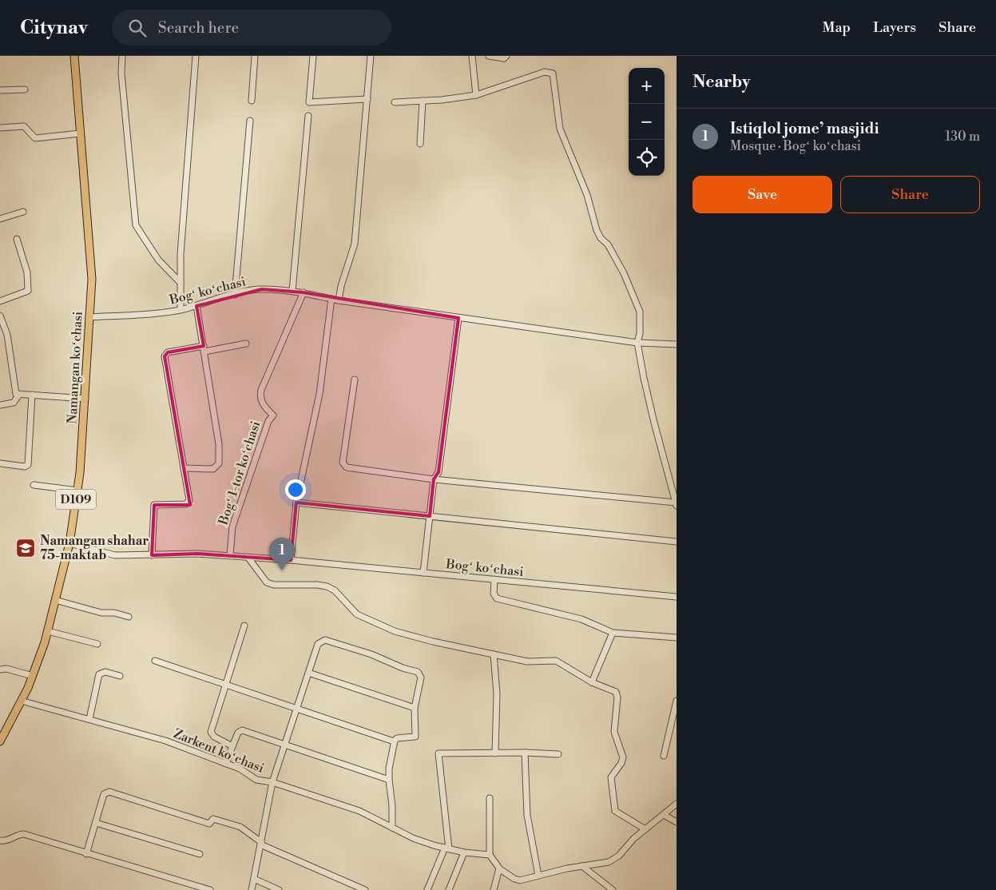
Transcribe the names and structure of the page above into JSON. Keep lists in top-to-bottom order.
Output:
{
  "streets": {
    "main road": ["Namangan koʻchasi", "D109"],
    "street": ["Bogʻ koʻchasi", "Bogʻ 1-tor koʻchasi", "Zarkent koʻchasi"]
  },
  "crossings": [
    ["Bogʻ koʻchasi", "Namangan koʻchasi"],
    ["Bogʻ koʻchasi", "Bogʻ 1-tor koʻchasi"],
    ["Namangan koʻchasi", "D109"],
    ["D109", "Zarkent koʻchasi"]
  ],
  "places": {
    "school or university": ["Namangan shahar 75-maktab"]
  },
  "page": {
    "header": "Citynav",
    "search": "Search here",
    "nav": ["Map", "Layers", "Share"],
    "heading": "Nearby",
    "map_buttons": ["+", "−"],
    "list": [
      {
        "mark": "1",
        "name": "Istiqlol jome’ masjidi",
        "note": "Mosque · Bogʻ koʻchasi",
        "value": "130 m"
      }
    ],
    "buttons": ["Save", "Share"],
    "pins": "1"
  }
}
